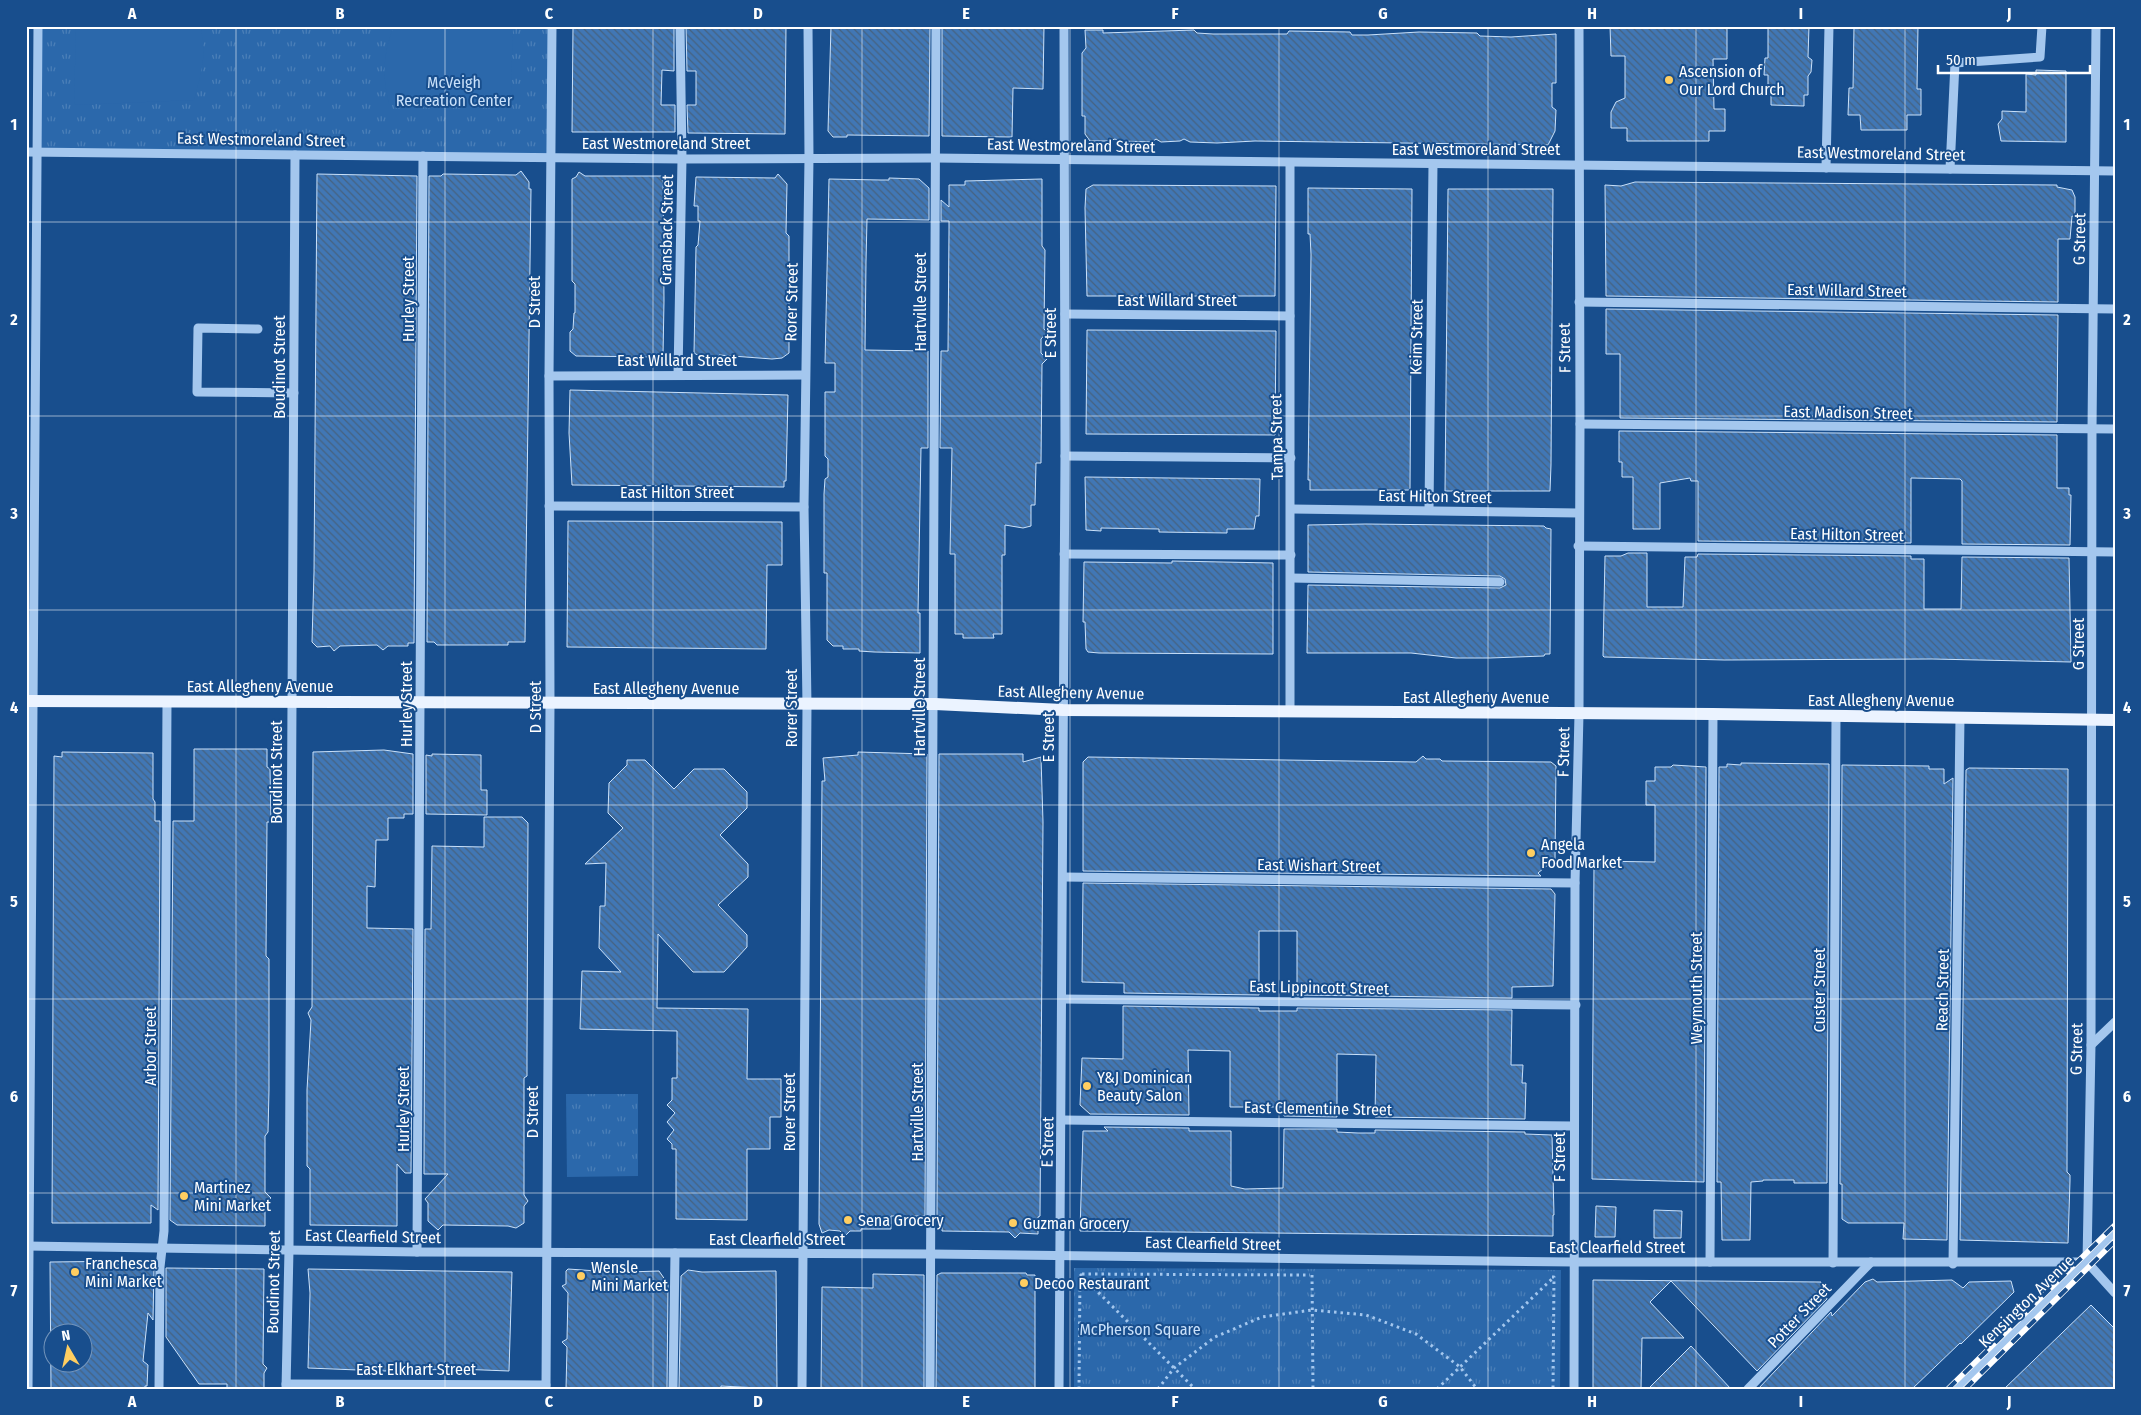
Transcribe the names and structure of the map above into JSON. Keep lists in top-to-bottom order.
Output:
{
  "streets": {
    "main road": ["East Allegheny Avenue"],
    "street": [
      "East Westmoreland Street",
      "Gransback Street",
      "G Street",
      "East Willard Street",
      "Hurley Street",
      "D Street",
      "Rorer Street",
      "Hartville Street",
      "E Street",
      "Keim Street",
      "F Street",
      "Boudinot Street",
      "East Madison Street",
      "Tampa Street",
      "East Hilton Street",
      "East Wishart Street",
      "East Lippincott Street",
      "Weymouth Street",
      "Custer Street",
      "Reach Street",
      "Arbor Street",
      "East Clementine Street",
      "East Clearfield Street",
      "Kensington Avenue",
      "Potter Street",
      "East Elkhart Street"
    ]
  },
  "crossings": [
    ["East Westmoreland Street", "Gransback Street"],
    ["East Westmoreland Street", "G Street"],
    ["East Westmoreland Street", "Hurley Street"],
    ["East Westmoreland Street", "D Street"],
    ["East Westmoreland Street", "Rorer Street"],
    ["East Westmoreland Street", "Hartville Street"],
    ["East Westmoreland Street", "E Street"],
    ["East Westmoreland Street", "Keim Street"],
    ["East Westmoreland Street", "F Street"],
    ["East Westmoreland Street", "Boudinot Street"],
    ["East Westmoreland Street", "Tampa Street"],
    ["Gransback Street", "East Willard Street"],
    ["G Street", "East Willard Street"],
    ["G Street", "East Madison Street"],
    ["G Street", "East Hilton Street"],
    ["G Street", "East Allegheny Avenue"],
    ["G Street", "East Clearfield Street"],
    ["G Street", "Kensington Avenue"],
    ["East Willard Street", "D Street"],
    ["East Willard Street", "Rorer Street"],
    ["East Willard Street", "E Street"],
    ["East Willard Street", "F Street"],
    ["East Willard Street", "Tampa Street"],
    ["Hurley Street", "East Allegheny Avenue"],
    ["Hurley Street", "East Clearfield Street"],
    ["D Street", "East Hilton Street"],
    ["D Street", "East Allegheny Avenue"],
    ["D Street", "East Clearfield Street"],
    ["D Street", "East Elkhart Street"],
    ["Rorer Street", "East Hilton Street"],
    ["Rorer Street", "East Allegheny Avenue"],
    ["Rorer Street", "East Clearfield Street"],
    ["Hartville Street", "East Allegheny Avenue"],
    ["Hartville Street", "East Clearfield Street"],
    ["E Street", "East Allegheny Avenue"],
    ["E Street", "East Wishart Street"],
    ["E Street", "East Lippincott Street"],
    ["E Street", "East Clementine Street"],
    ["E Street", "East Clearfield Street"],
    ["Keim Street", "East Hilton Street"],
    ["F Street", "East Madison Street"],
    ["F Street", "East Hilton Street"],
    ["F Street", "East Allegheny Avenue"],
    ["F Street", "East Wishart Street"],
    ["F Street", "East Lippincott Street"],
    ["F Street", "East Clementine Street"],
    ["F Street", "East Clearfield Street"],
    ["Boudinot Street", "East Allegheny Avenue"],
    ["Boudinot Street", "East Clearfield Street"],
    ["Boudinot Street", "East Elkhart Street"],
    ["Tampa Street", "East Hilton Street"],
    ["Tampa Street", "East Allegheny Avenue"],
    ["East Allegheny Avenue", "Weymouth Street"],
    ["East Allegheny Avenue", "Custer Street"],
    ["East Allegheny Avenue", "Reach Street"],
    ["East Allegheny Avenue", "Arbor Street"],
    ["Weymouth Street", "East Clearfield Street"],
    ["Custer Street", "East Clearfield Street"],
    ["Reach Street", "East Clearfield Street"],
    ["Arbor Street", "East Clearfield Street"],
    ["East Clearfield Street", "Kensington Avenue"],
    ["East Clearfield Street", "Potter Street"]
  ],
  "parks": ["McVeigh Recreation Center", "McPherson Square"],
  "places": [
    "Ascension of Our Lord Church",
    "Angela Food Market",
    "Y&J Dominican Beauty Salon",
    "Martinez Mini Market",
    "Sena Grocery",
    "Guzman Grocery",
    "Franchesca Mini Market",
    "Wensle Mini Market",
    "Decoo Restaurant"
  ],
  "scale_bar": "50 m",
  "north": "top",
  "grid": {
    "columns": [
      "A",
      "B",
      "C",
      "D",
      "E",
      "F",
      "G",
      "H",
      "I",
      "J"
    ],
    "rows": [
      "1",
      "2",
      "3",
      "4",
      "5",
      "6",
      "7"
    ]
  }
}
